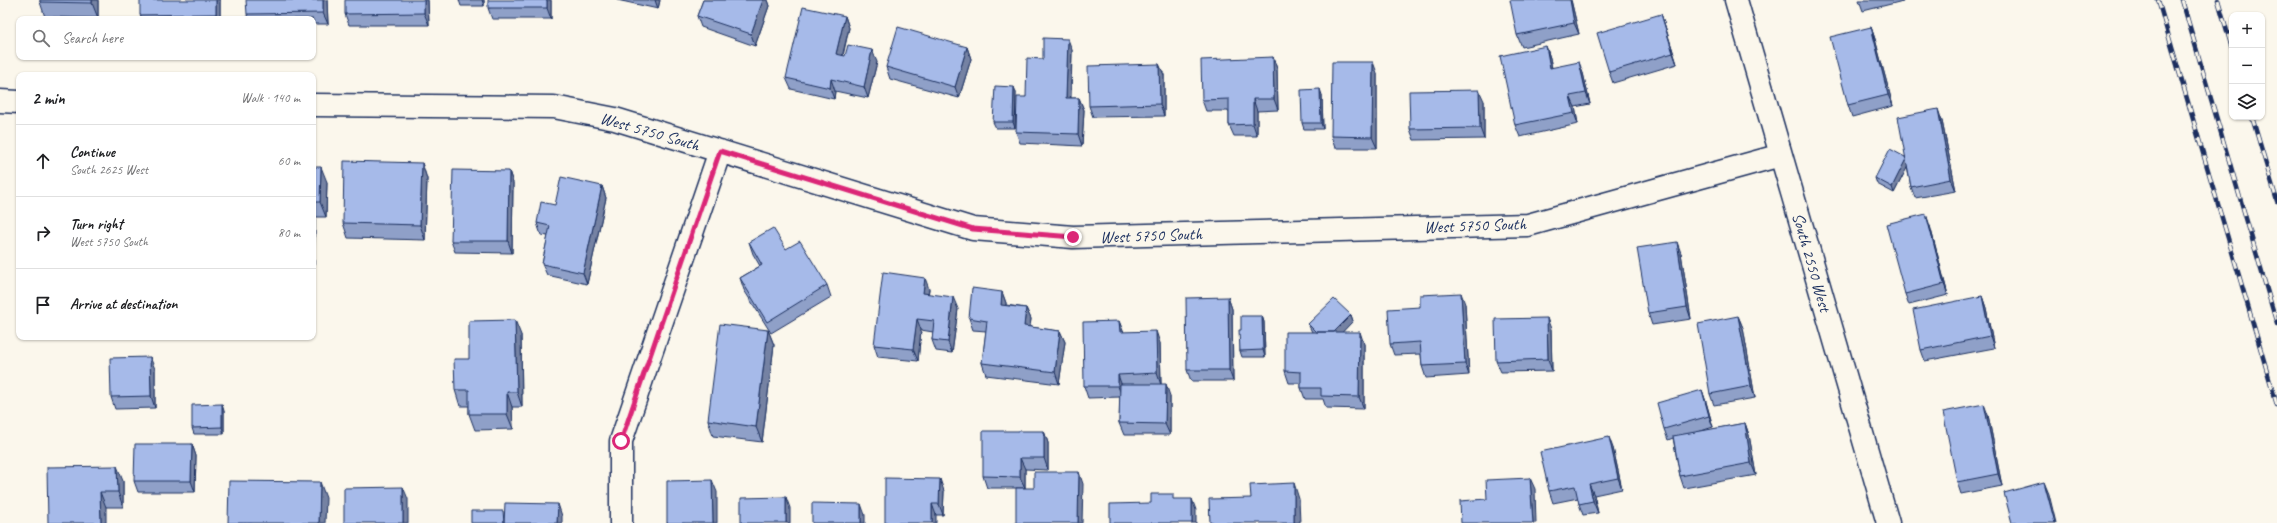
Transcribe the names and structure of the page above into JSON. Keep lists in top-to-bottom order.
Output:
{
  "streets": {
    "street": ["West 5750 South", "South 2550 West"]
  },
  "crossings": [
    ["West 5750 South", "South 2550 West"]
  ],
  "page": {
    "map_buttons": ["+", "−"],
    "search": "Search here",
    "heading": ["2 min", "Walk · 140 m"],
    "list": [
      ["Continue", "South 2625 West", "60 m"],
      ["Turn right", "West 5750 South", "80 m"],
      "Arrive at destination"
    ]
  }
}
